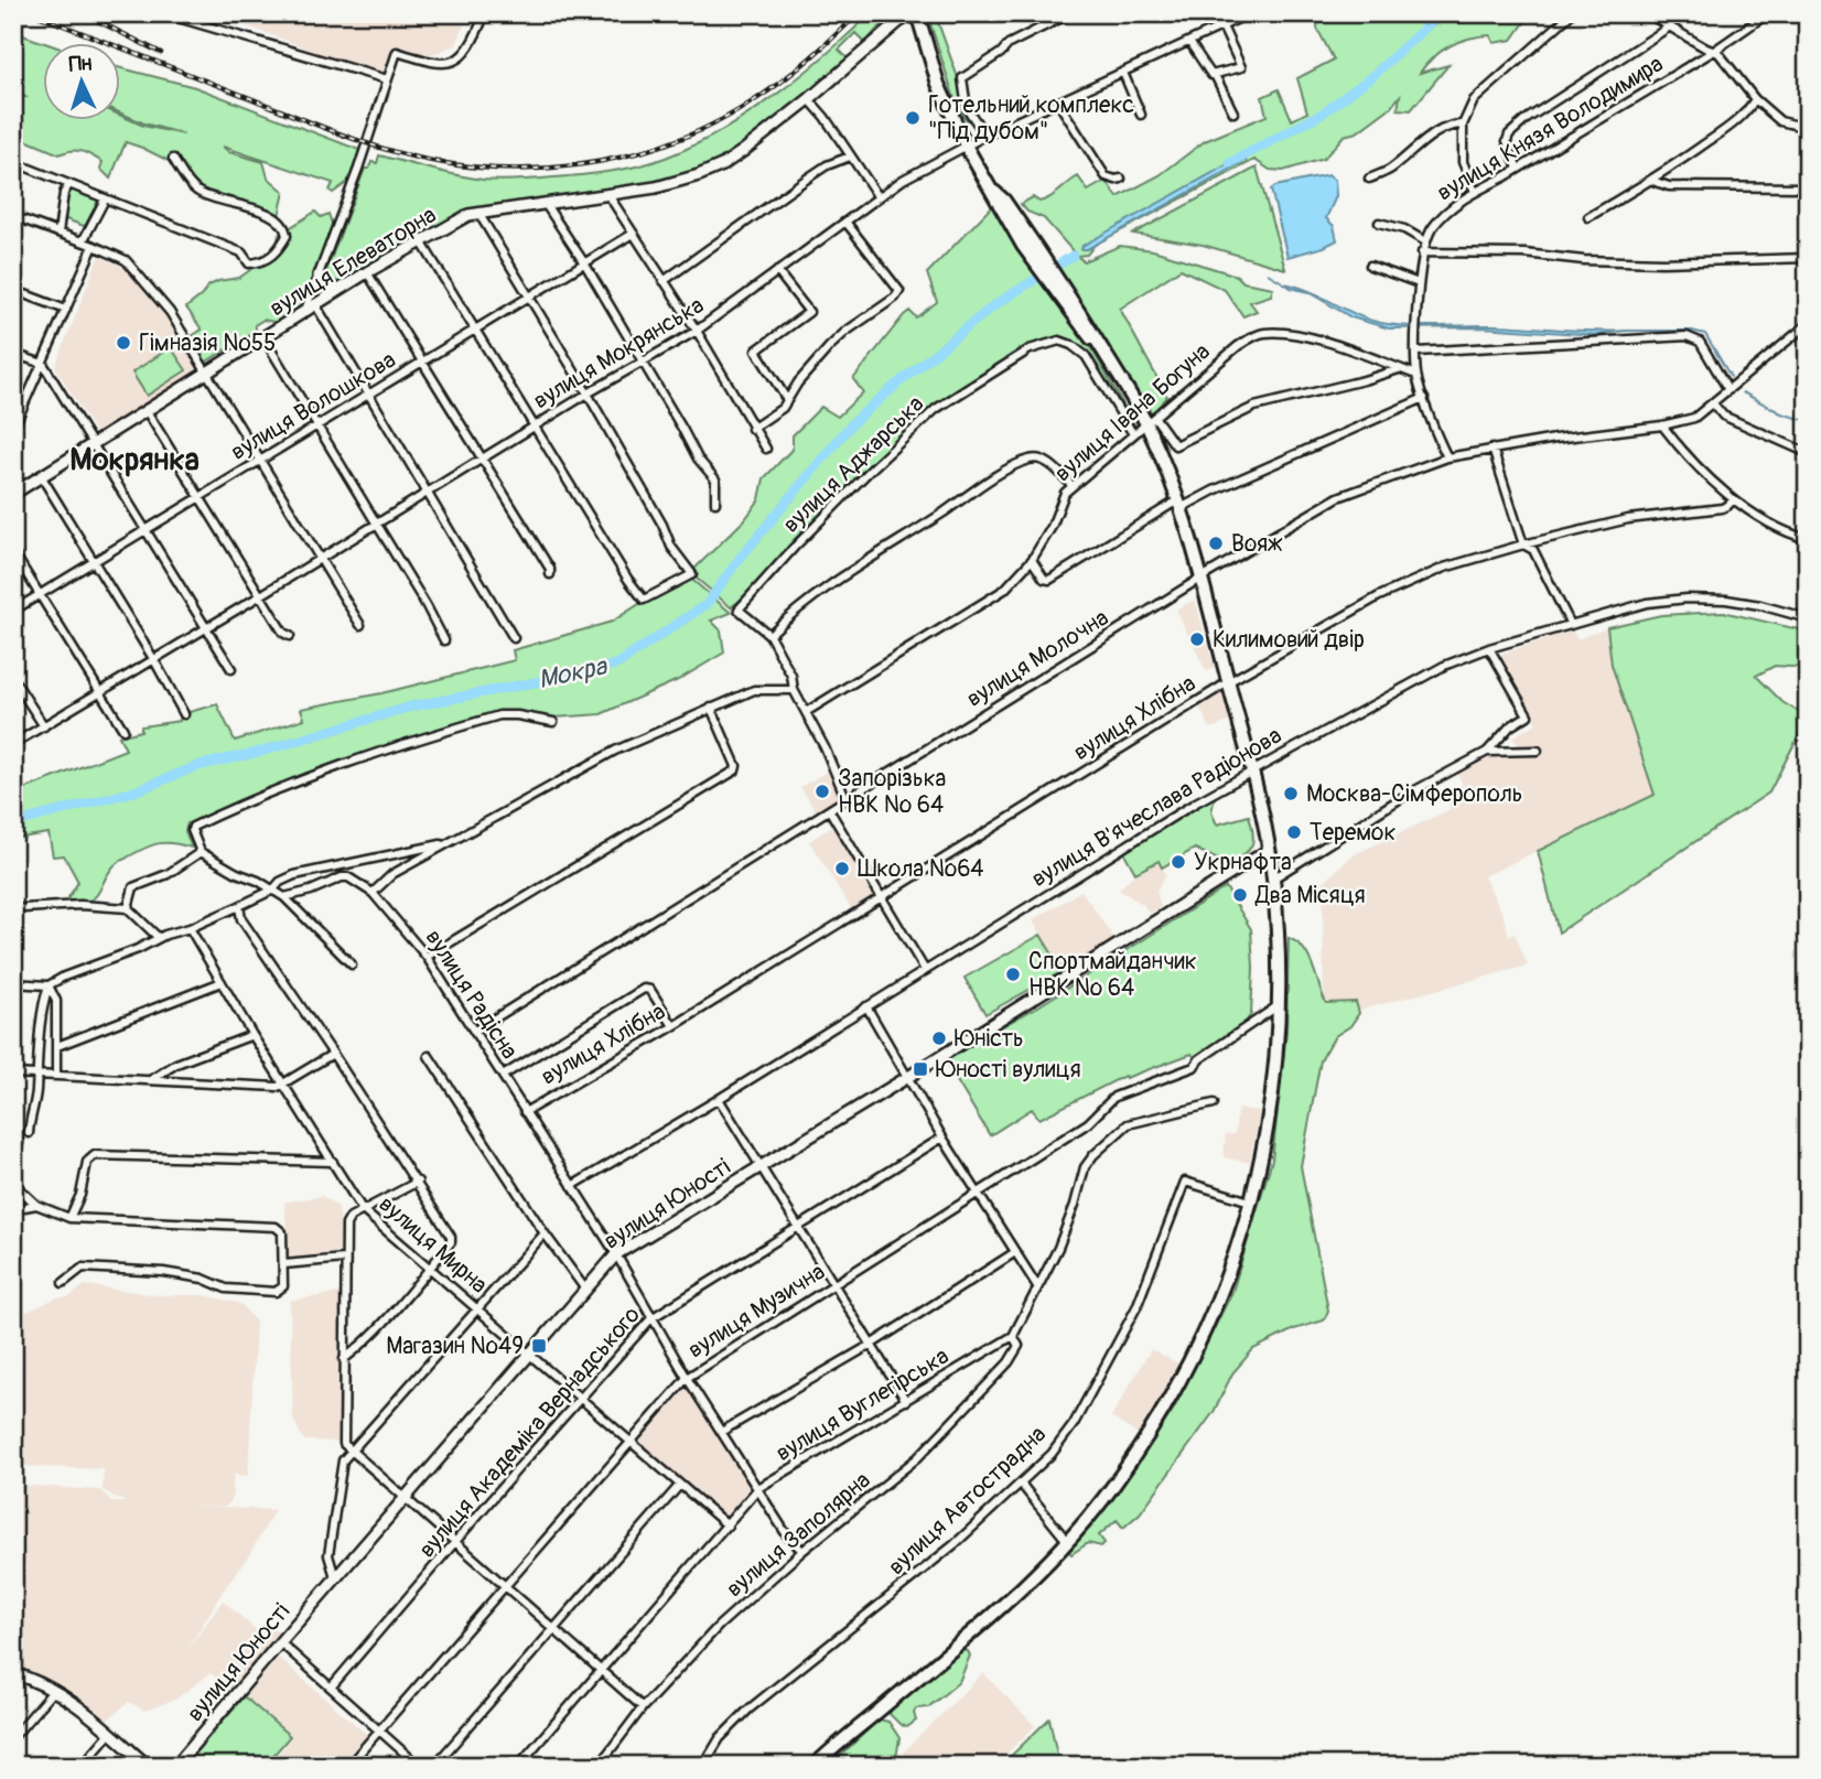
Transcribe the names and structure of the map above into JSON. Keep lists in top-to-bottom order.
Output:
{
  "streets": {
    "street": [
      "вулиця Князя Володимира",
      "вулиця Елеваторна",
      "вулиця Мокрянська",
      "вулиця Волошкова",
      "вулиця Івана Богуна",
      "вулиця Аджарська",
      "вулиця Молочна",
      "вулиця Хлібна",
      "вулиця В'ячеслава Радіонова",
      "вулиця Радісна",
      "вулиця Юності",
      "вулиця Мирна",
      "вулиця Музична",
      "вулиця Вуглегірська",
      "вулиця Академіка Вернадського",
      "вулиця Автострадна",
      "вулиця Заполярна"
    ]
  },
  "crossings": [
    ["вулиця Івана Богуна", "вулиця Аджарська"],
    ["вулиця Молочна", "вулиця Радісна"],
    ["вулиця Хлібна", "вулиця Радісна"],
    ["вулиця В'ячеслава Радіонова", "вулиця Радісна"],
    ["вулиця Радісна", "вулиця Юності"],
    ["вулиця Радісна", "вулиця Музична"],
    ["вулиця Радісна", "вулиця Вуглегірська"],
    ["вулиця Радісна", "вулиця Академіка Вернадського"],
    ["вулиця Радісна", "вулиця Заполярна"],
    ["вулиця Юності", "вулиця Мирна"],
    ["вулиця Мирна", "вулиця Музична"],
    ["вулиця Мирна", "вулиця Вуглегірська"],
    ["вулиця Мирна", "вулиця Академіка Вернадського"],
    ["вулиця Вуглегірська", "вулиця Заполярна"]
  ],
  "districts": ["Мокрянка"],
  "water": ["Мокра"],
  "places": {
    "other": [
      "Готельний комплекс \"Під дубом\"",
      "Гімназія №55",
      "Вояж",
      "Килимовий двір",
      "Запорізька НВК № 64",
      "Москва-Сімферополь",
      "Теремок",
      "Укрнафта",
      "Школа №64",
      "Два Місяця",
      "Спортмайданчик НВК № 64",
      "Юність"
    ],
    "transit": ["Юності вулиця", "Магазин №49"]
  },
  "north": "top"
}
